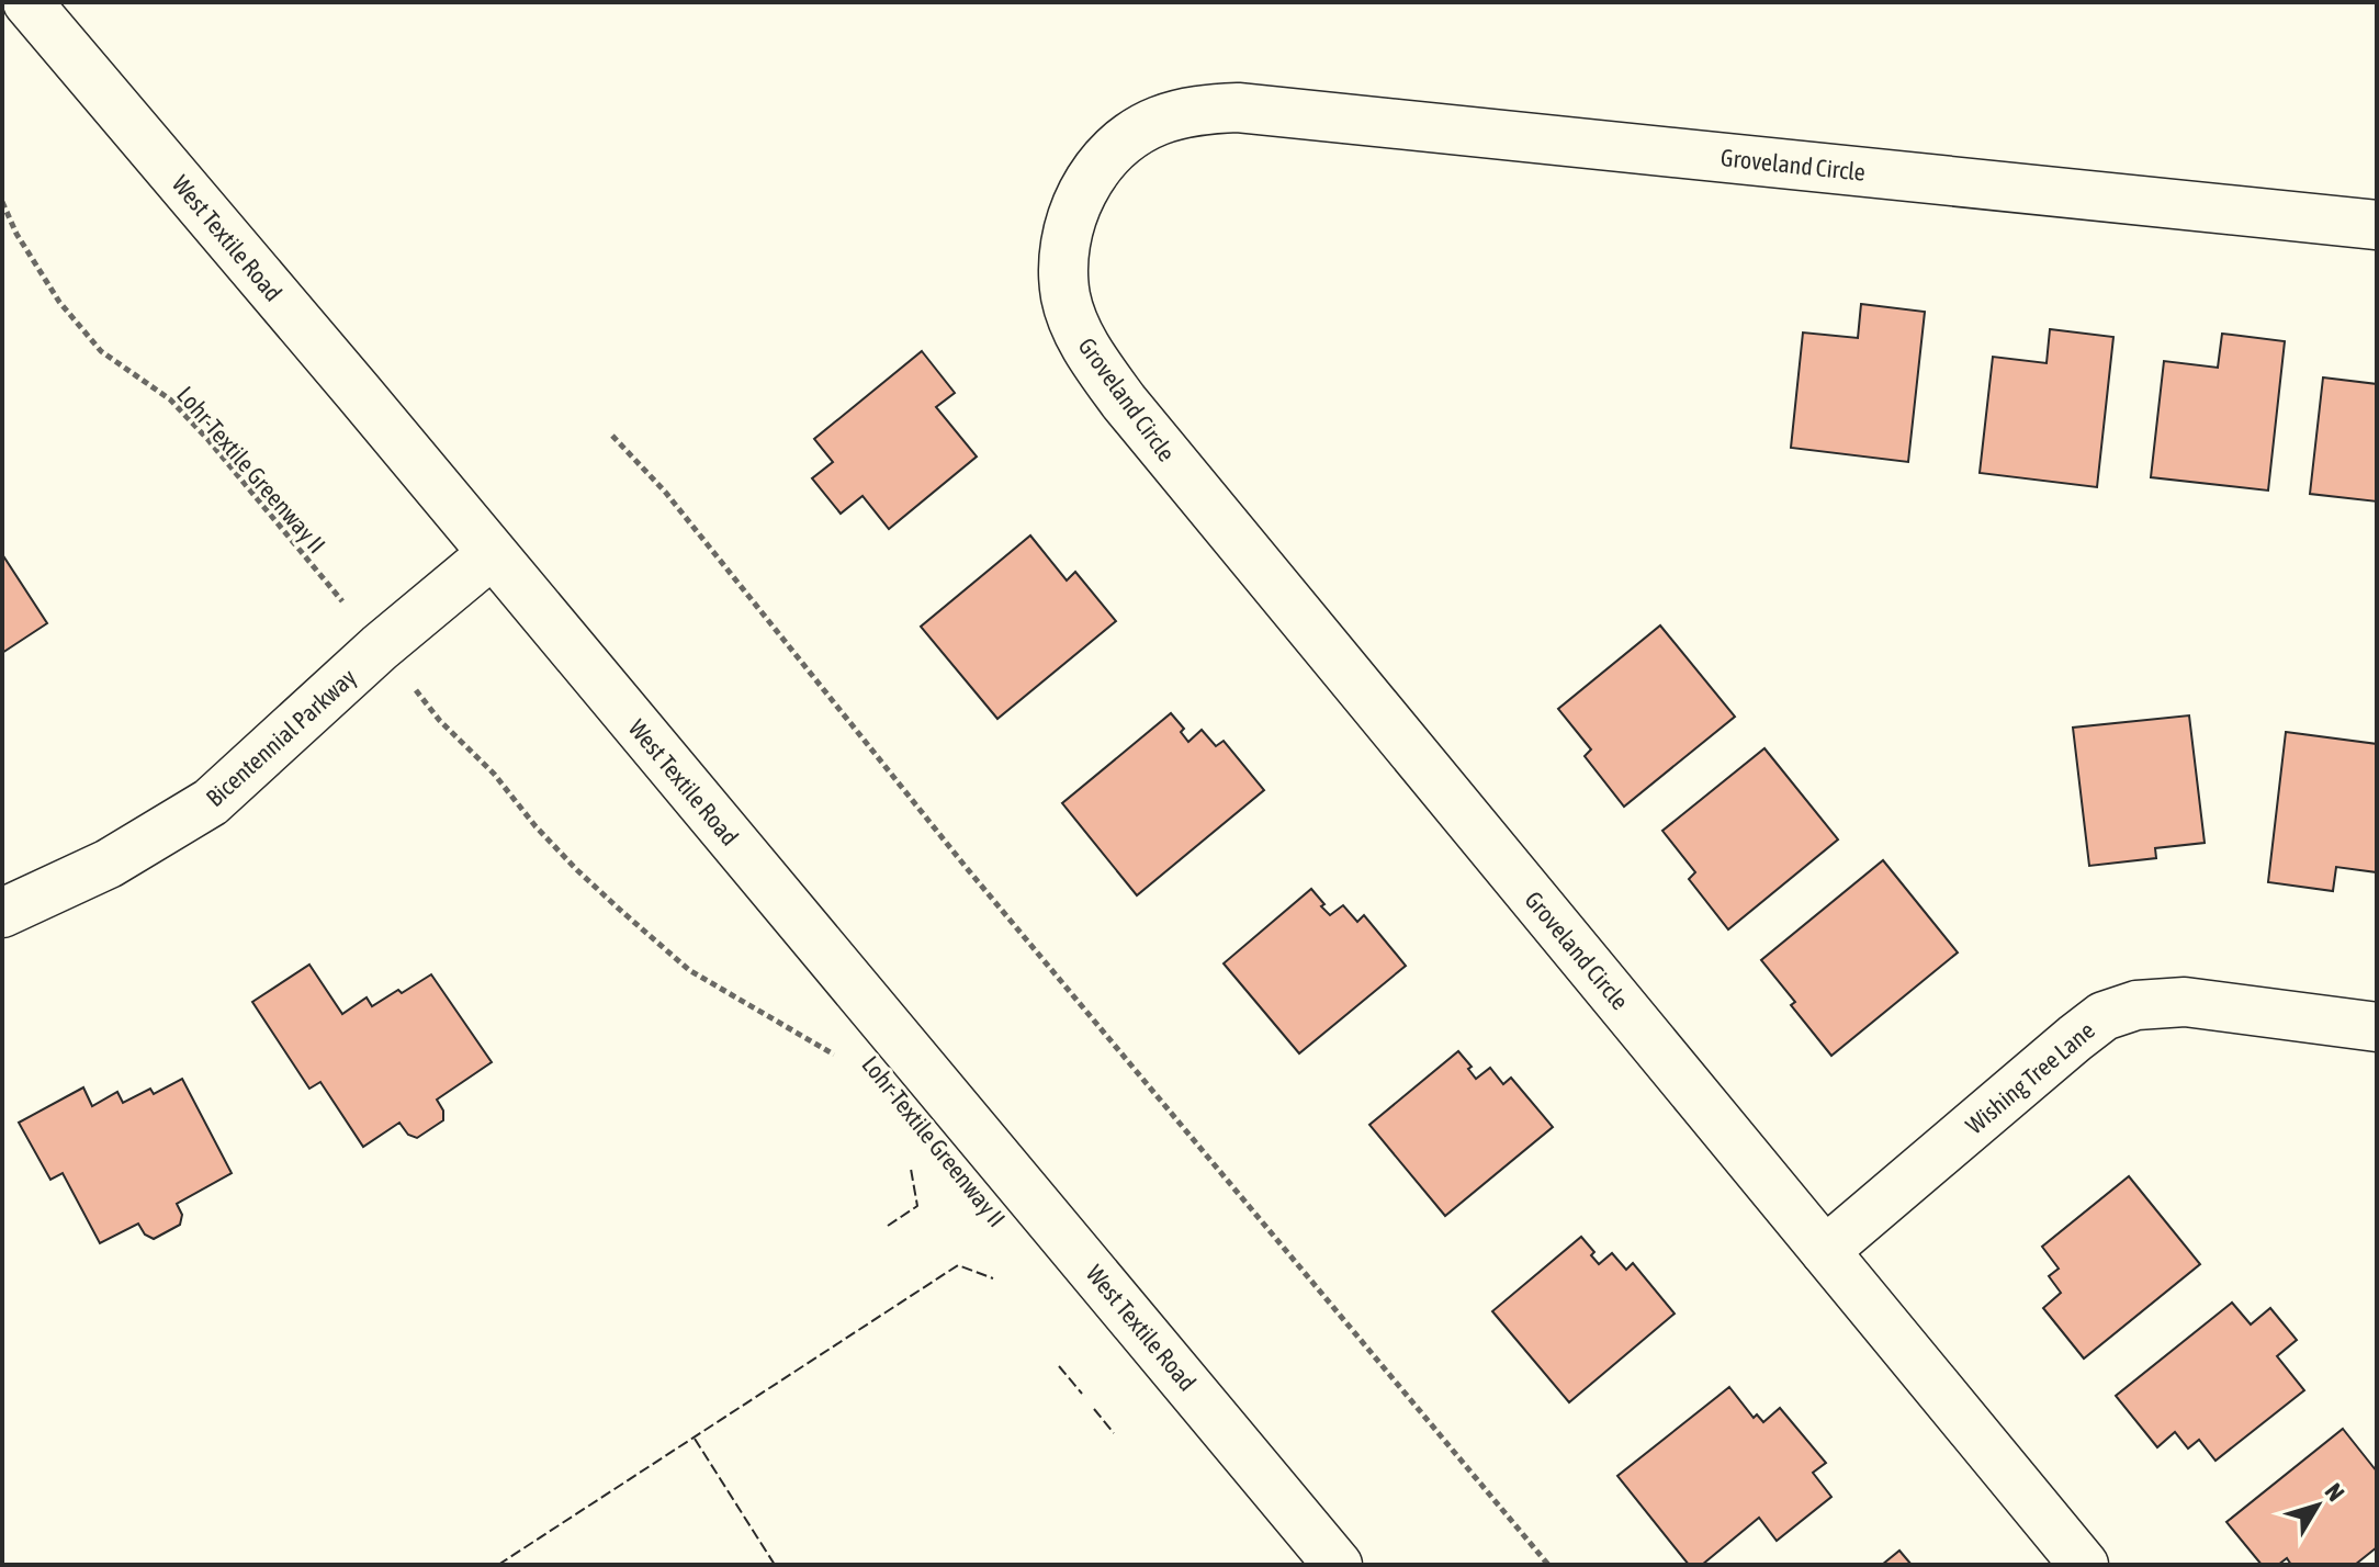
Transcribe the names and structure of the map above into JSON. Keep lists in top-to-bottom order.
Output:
{
  "streets": {
    "street": [
      "Groveland Circle",
      "West Textile Road",
      "Bicentennial Parkway",
      "Wishing Tree Lane"
    ],
    "path": ["Lohr-Textile Greenway II"]
  },
  "crossings": [
    ["Groveland Circle", "Wishing Tree Lane"],
    ["West Textile Road", "Bicentennial Parkway"]
  ],
  "north": "top right"
}
